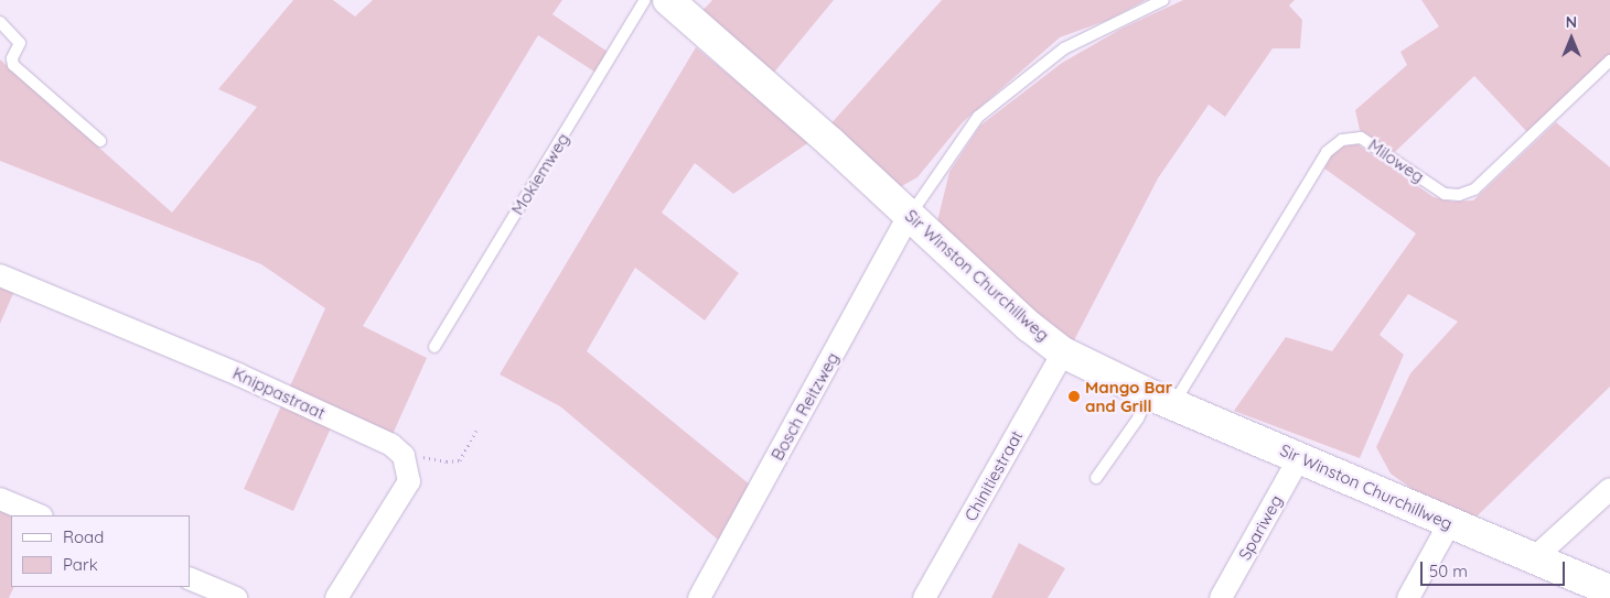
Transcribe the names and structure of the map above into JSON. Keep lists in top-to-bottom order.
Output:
{
  "streets": {
    "street": [
      "Sir Winston Churchillweg",
      "Knippastraat",
      "Bosch Reitzweg",
      "Chinitiestraat",
      "Spariweg"
    ],
    "lane": ["Miloweg", "Mokiemweg"]
  },
  "crossings": [
    ["Miloweg", "Sir Winston Churchillweg"],
    ["Sir Winston Churchillweg", "Bosch Reitzweg"],
    ["Sir Winston Churchillweg", "Chinitiestraat"],
    ["Sir Winston Churchillweg", "Spariweg"]
  ],
  "places": ["Mango Bar and Grill"],
  "legend": ["Road", "Park"],
  "scale_bar": "50 m",
  "north": "top"
}
